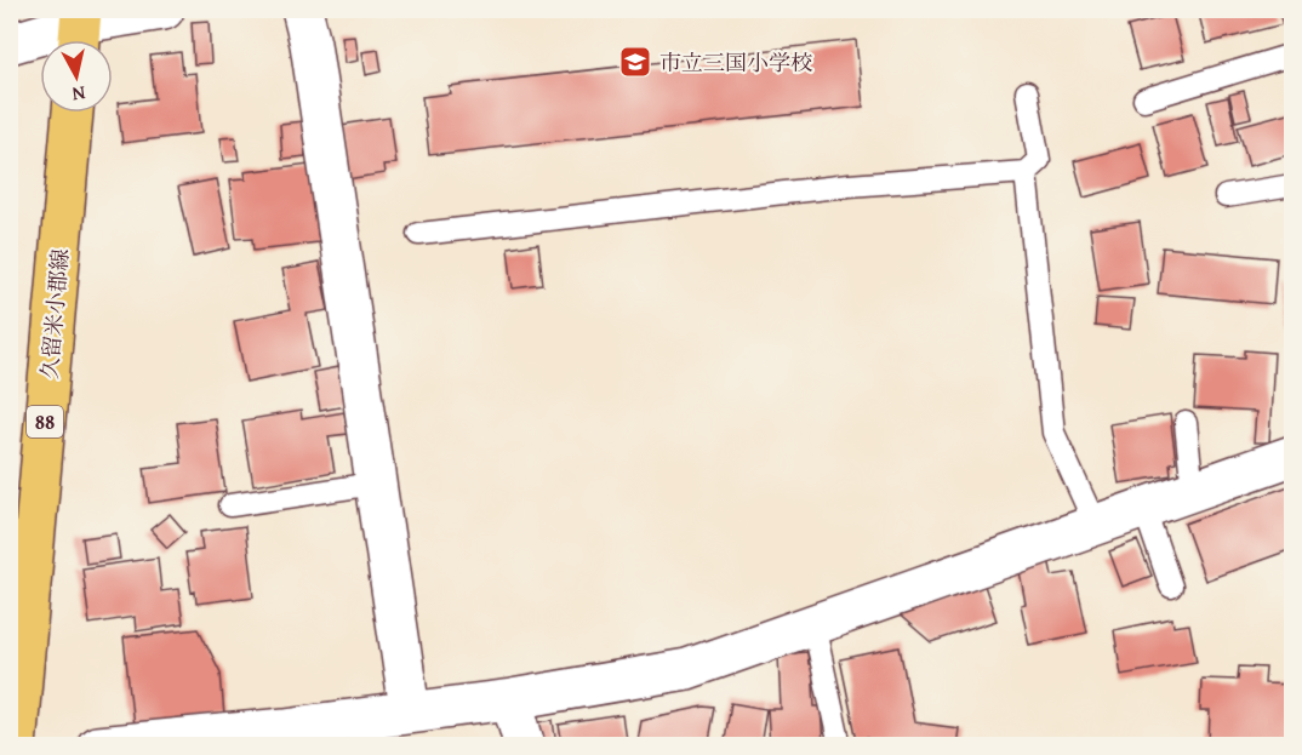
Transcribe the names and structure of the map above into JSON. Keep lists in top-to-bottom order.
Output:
{
  "streets": {
    "main road": ["久留米小郡線", "88"]
  },
  "places": {
    "school or university": ["市立三国小学校"]
  },
  "north": "bottom"
}
